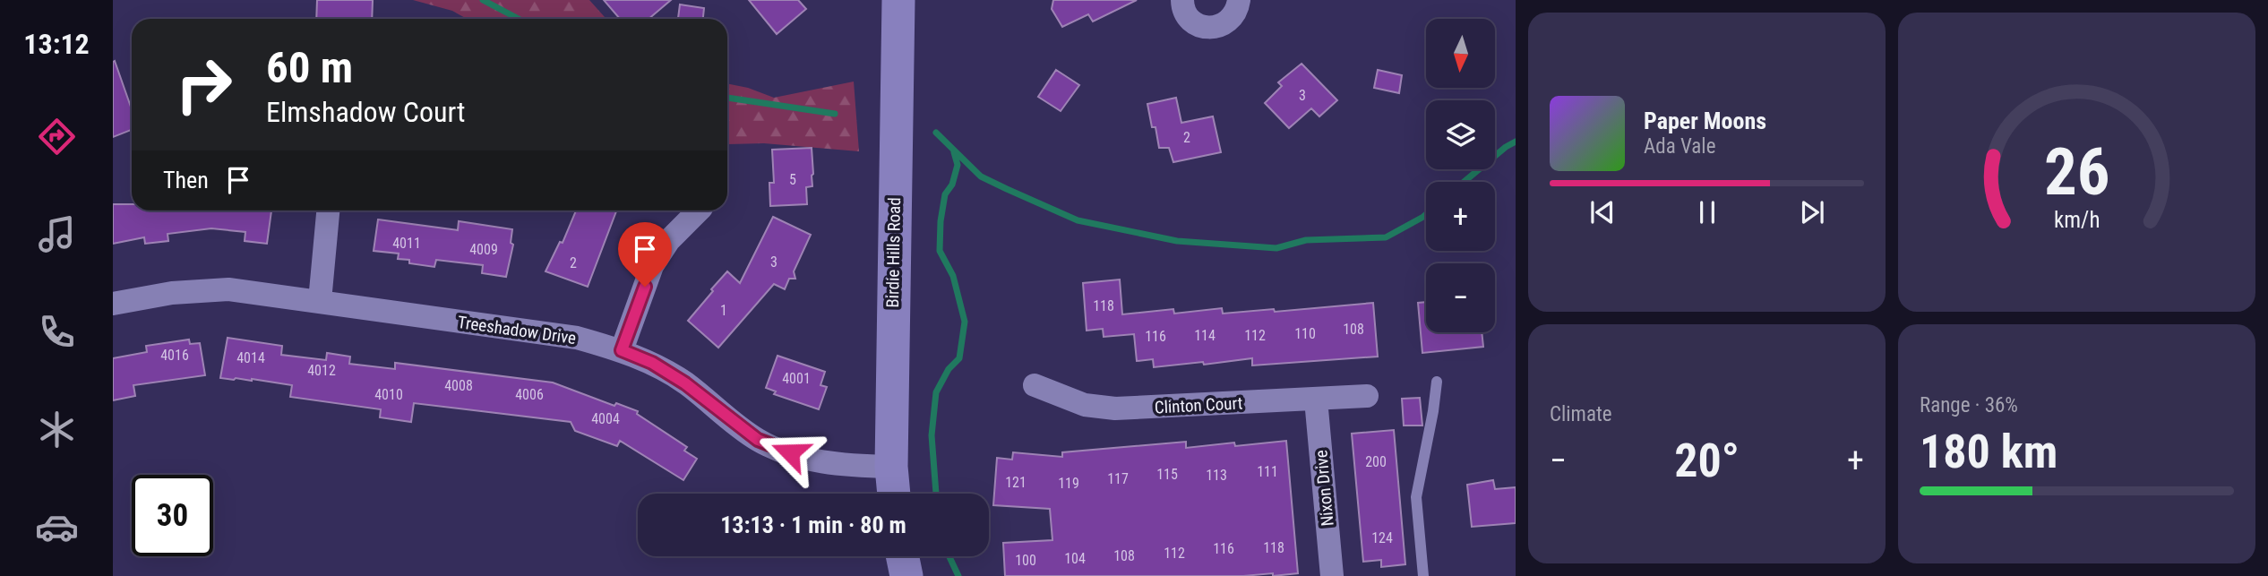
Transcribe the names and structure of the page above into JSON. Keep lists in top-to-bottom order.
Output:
{
  "streets": {
    "main road": ["Birdie Hills Road"],
    "street": ["Treeshadow Drive", "Clinton Court", "Nixon Drive"]
  },
  "crossings": [
    ["Birdie Hills Road", "Treeshadow Drive"],
    ["Clinton Court", "Nixon Drive"]
  ],
  "house_numbers": [
    "3",
    "2",
    "5",
    "4011",
    "4009",
    "3",
    "2",
    "118",
    "1",
    "108",
    "110",
    "114",
    "112",
    "116",
    "4016",
    "4014",
    "4012",
    "4001",
    "4008",
    "4010",
    "4006",
    "4004",
    "200",
    "111",
    "115",
    "113",
    "117",
    "121",
    "119",
    "124",
    "118",
    "116",
    "112",
    "108",
    "104",
    "100"
  ],
  "north": "bottom",
  "page": {
    "tabs": "13:12",
    "map_buttons": ["+", "−"],
    "turn": ["60 m", "Elmshadow Court"],
    "song": ["Paper Moons", "Ada Vale"],
    "then": "Then",
    "tile": [
      "Climate",
      ["Range · 36%", "180 km"]
    ],
    "heat": ["−", "20°", "+"],
    "limit": "30",
    "trip": "13:13 · 1 min · 80 m",
    "gauge": ["26", "km/h"]
  }
}
